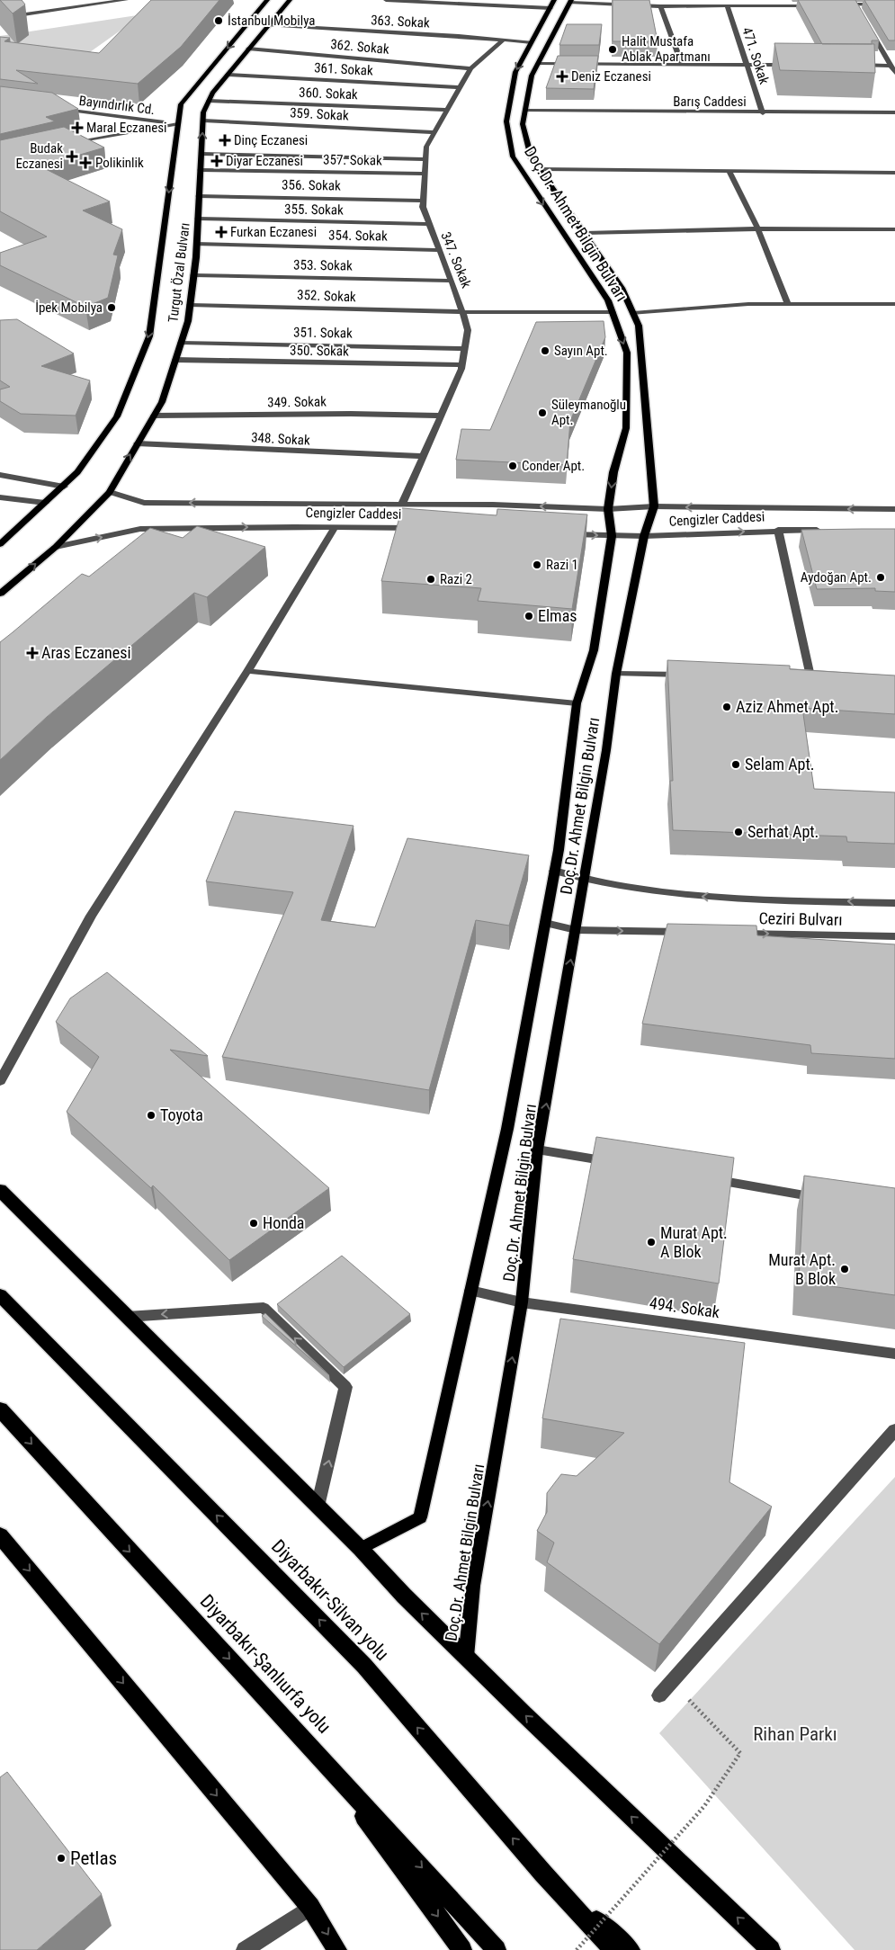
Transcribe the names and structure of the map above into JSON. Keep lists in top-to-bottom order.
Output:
{
  "streets": {
    "highway": ["Diyarbakır-Silvan yolu", "Diyarbakır-Şanlıurfa yolu"],
    "main road": ["Doç.Dr. Ahmet Bilgin Bulvarı", "Turgut Özal Bulvarı"],
    "street": [
      "363. Sokak",
      "362. Sokak",
      "471. Sokak",
      "361. Sokak",
      "360. Sokak",
      "Barış Caddesi",
      "Bayındırlık Cd.",
      "359. Sokak",
      "357. Sokak",
      "356. Sokak",
      "355. Sokak",
      "354. Sokak",
      "347. Sokak",
      "353. Sokak",
      "352. Sokak",
      "351. Sokak",
      "350. Sokak",
      "349. Sokak",
      "348. Sokak",
      "Cengizler Caddesi",
      "Ceziri Bulvarı",
      "494. Sokak"
    ]
  },
  "crossings": [
    ["363. Sokak", "Doç.Dr. Ahmet Bilgin Bulvarı"],
    ["363. Sokak", "347. Sokak"],
    ["363. Sokak", "Turgut Özal Bulvarı"],
    ["362. Sokak", "347. Sokak"],
    ["362. Sokak", "Turgut Özal Bulvarı"],
    ["471. Sokak", "Barış Caddesi"],
    ["361. Sokak", "347. Sokak"],
    ["361. Sokak", "Turgut Özal Bulvarı"],
    ["360. Sokak", "347. Sokak"],
    ["360. Sokak", "Turgut Özal Bulvarı"],
    ["Barış Caddesi", "Doç.Dr. Ahmet Bilgin Bulvarı"],
    ["Bayındırlık Cd.", "Turgut Özal Bulvarı"],
    ["359. Sokak", "347. Sokak"],
    ["359. Sokak", "Turgut Özal Bulvarı"],
    ["357. Sokak", "347. Sokak"],
    ["357. Sokak", "Turgut Özal Bulvarı"],
    ["356. Sokak", "347. Sokak"],
    ["356. Sokak", "Turgut Özal Bulvarı"],
    ["355. Sokak", "347. Sokak"],
    ["355. Sokak", "Turgut Özal Bulvarı"],
    ["Doç.Dr. Ahmet Bilgin Bulvarı", "352. Sokak"],
    ["Doç.Dr. Ahmet Bilgin Bulvarı", "Cengizler Caddesi"],
    ["Doç.Dr. Ahmet Bilgin Bulvarı", "Ceziri Bulvarı"],
    ["Doç.Dr. Ahmet Bilgin Bulvarı", "494. Sokak"],
    ["354. Sokak", "347. Sokak"],
    ["354. Sokak", "Turgut Özal Bulvarı"],
    ["347. Sokak", "353. Sokak"],
    ["347. Sokak", "352. Sokak"],
    ["347. Sokak", "351. Sokak"],
    ["347. Sokak", "350. Sokak"],
    ["347. Sokak", "349. Sokak"],
    ["347. Sokak", "348. Sokak"],
    ["347. Sokak", "Cengizler Caddesi"],
    ["353. Sokak", "Turgut Özal Bulvarı"],
    ["Turgut Özal Bulvarı", "352. Sokak"],
    ["Turgut Özal Bulvarı", "351. Sokak"],
    ["Turgut Özal Bulvarı", "350. Sokak"],
    ["Turgut Özal Bulvarı", "349. Sokak"],
    ["Turgut Özal Bulvarı", "348. Sokak"],
    ["Turgut Özal Bulvarı", "Cengizler Caddesi"]
  ],
  "parks": ["Rihan Parkı"],
  "places": {
    "other": [
      "İstanbul Mobilya",
      "Halit Mustafa Ablak Apartmanı",
      "İpek Mobilya",
      "Sayın Apt.",
      "Süleymanoğlu Apt.",
      "Conder Apt.",
      "Razi 1",
      "Aydoğan Apt.",
      "Razi 2",
      "Elmas",
      "Aziz Ahmet Apt.",
      "Selam Apt.",
      "Serhat Apt.",
      "Toyota",
      "Honda",
      "Murat Apt. A Blok",
      "Murat Apt. B Blok",
      "Petlas"
    ],
    "health": [
      "Deniz Eczanesi",
      "Maral Eczanesi",
      "Dinç Eczanesi",
      "Budak Eczanesi",
      "Diyar Eczanesi",
      "Polikinlik",
      "Furkan Eczanesi",
      "Aras Eczanesi"
    ]
  }
}
